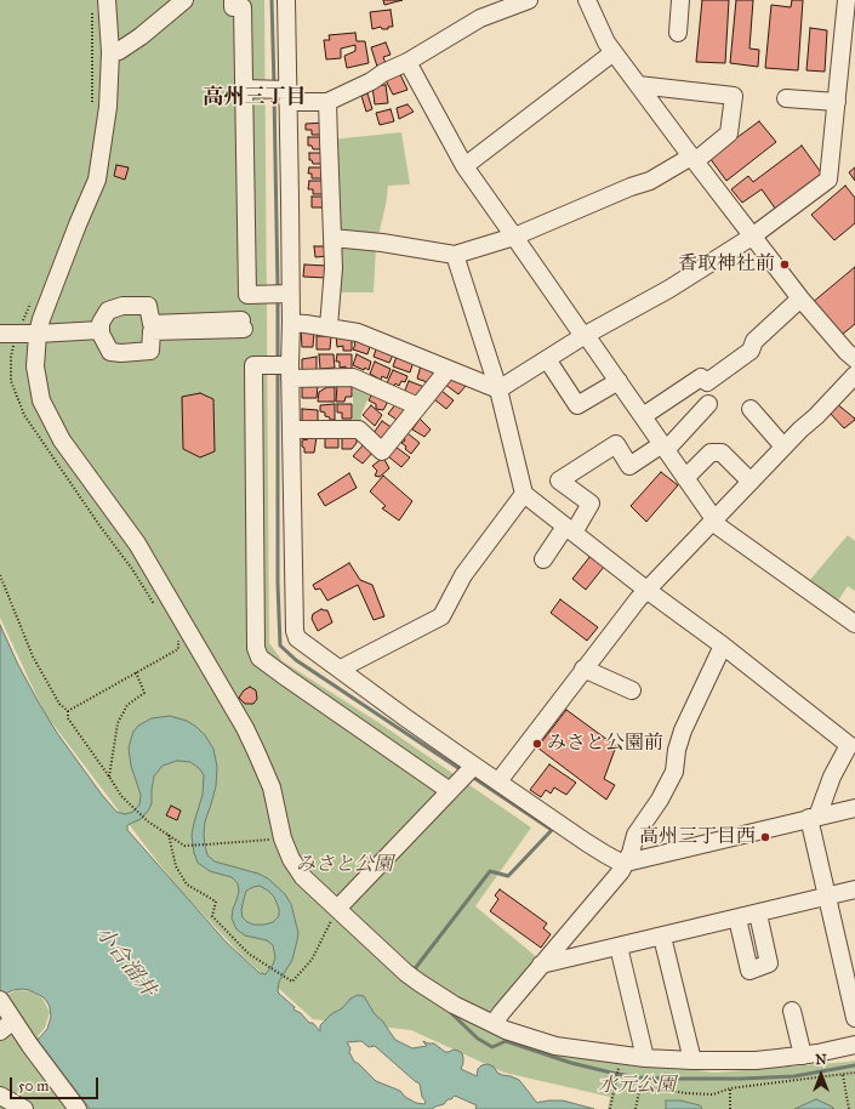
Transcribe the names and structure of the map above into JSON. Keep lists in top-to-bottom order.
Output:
{
  "districts": ["高州三丁目"],
  "water": ["小合溜井"],
  "parks": ["みさと公園", "水元公園"],
  "places": ["香取神社前", "みさと公園前", "高州三丁目西"],
  "scale_bar": "50 m",
  "north": "top"
}
